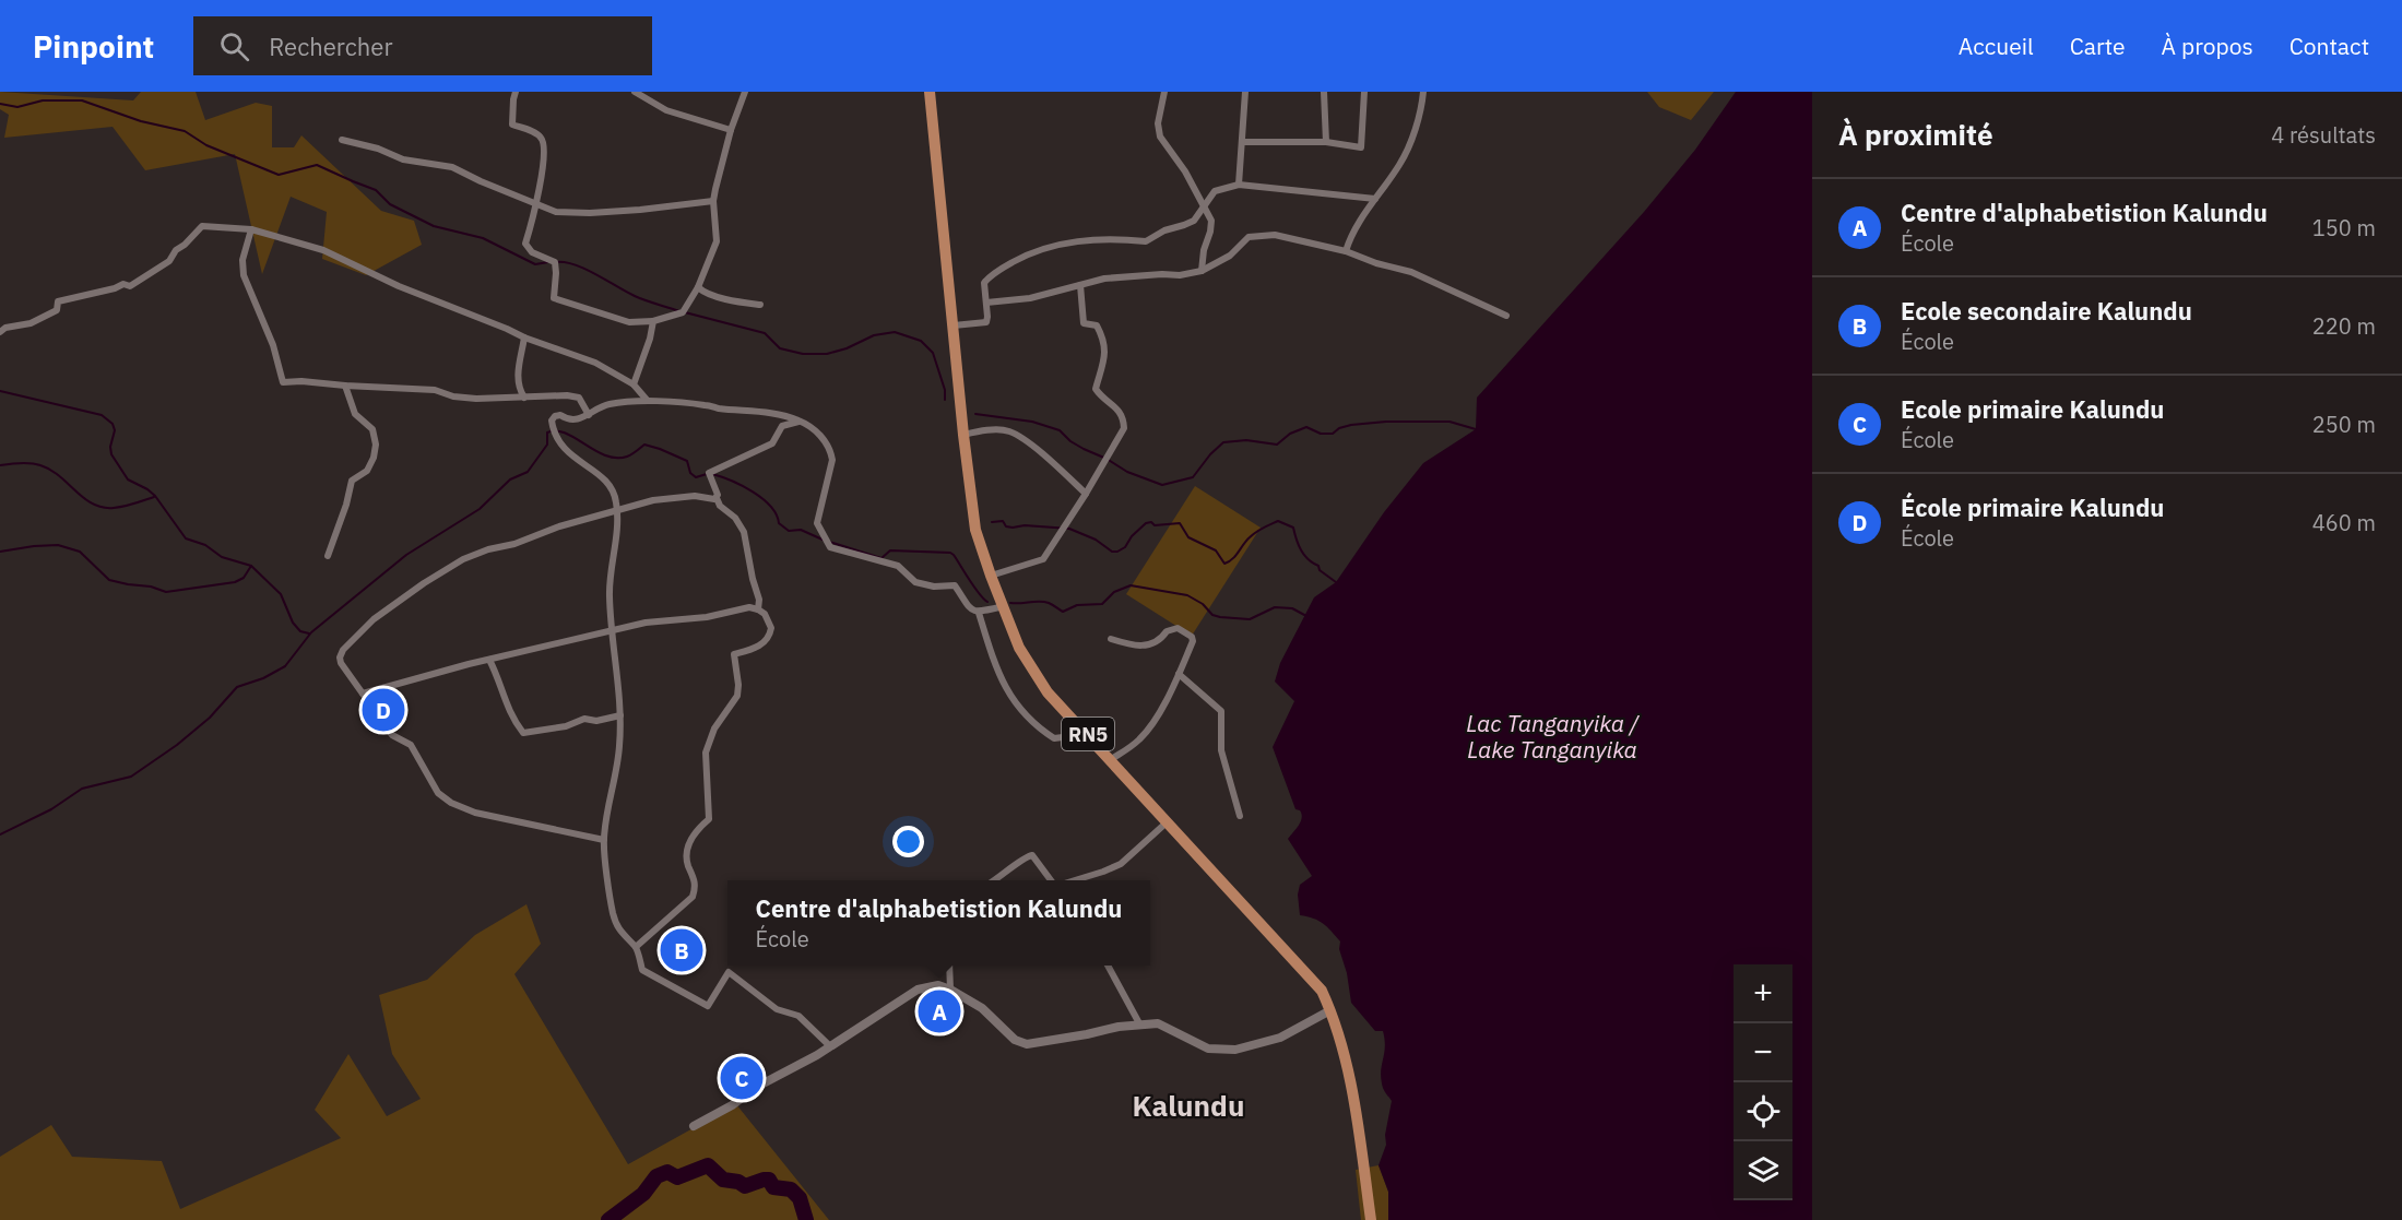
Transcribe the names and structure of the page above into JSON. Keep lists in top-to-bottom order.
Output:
{
  "streets": {
    "highway": ["RN5"]
  },
  "districts": ["Kalundu"],
  "water": ["Lac Tanganyika / Lake Tanganyika"],
  "page": {
    "header": "Pinpoint",
    "search": "Rechercher",
    "nav": [
      "Accueil",
      "Carte",
      "À propos",
      "Contact"
    ],
    "heading": ["À proximité", "4 résultats"],
    "list": [
      {
        "mark": "A",
        "name": "Centre d'alphabetistion Kalundu",
        "note": "École",
        "value": "150 m"
      },
      {
        "mark": "B",
        "name": "Ecole secondaire Kalundu",
        "note": "École",
        "value": "220 m"
      },
      {
        "mark": "C",
        "name": "Ecole primaire Kalundu",
        "note": "École",
        "value": "250 m"
      },
      {
        "mark": "D",
        "name": "École primaire Kalundu",
        "note": "École",
        "value": "460 m"
      }
    ],
    "pins": [
      "D",
      "B",
      "A",
      "C"
    ],
    "popup": ["Centre d'alphabetistion Kalundu", "École"],
    "map_buttons": ["+", "−"]
  }
}
